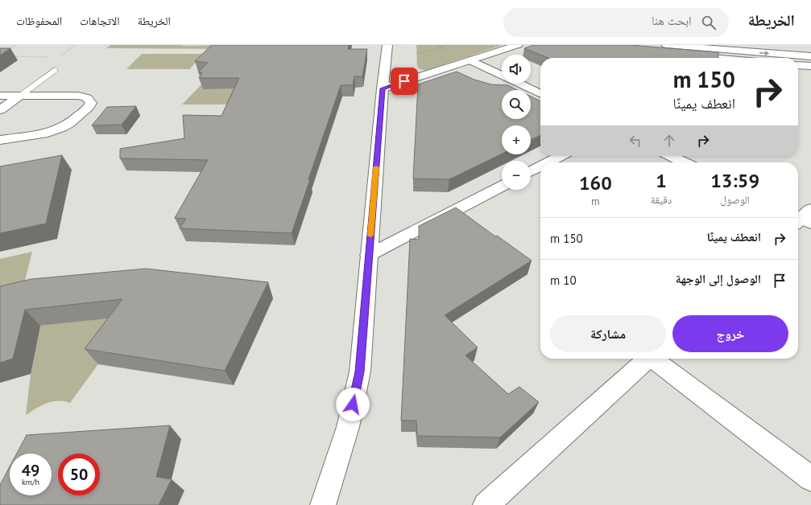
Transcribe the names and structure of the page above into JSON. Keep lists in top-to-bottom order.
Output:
{
  "page": {
    "header": "الخريطة",
    "search": "ابحث هنا",
    "nav": ["الخريطة", "الاتجاهات", "المحفوظات"],
    "map_buttons": ["+", "−"],
    "turn": ["150 m", "انعطف يمينًا"],
    "eta": [
      "13:59",
      "الوصول",
      "1",
      "دقيقة",
      "160",
      "m"
    ],
    "list": [
      {
        "name": "انعطف يمينًا",
        "value": "150 m"
      },
      {
        "name": "الوصول إلى الوجهة",
        "value": "10 m"
      }
    ],
    "buttons": ["خروج", "مشاركة"],
    "speed": "49 km/h",
    "limit": "50"
  }
}
